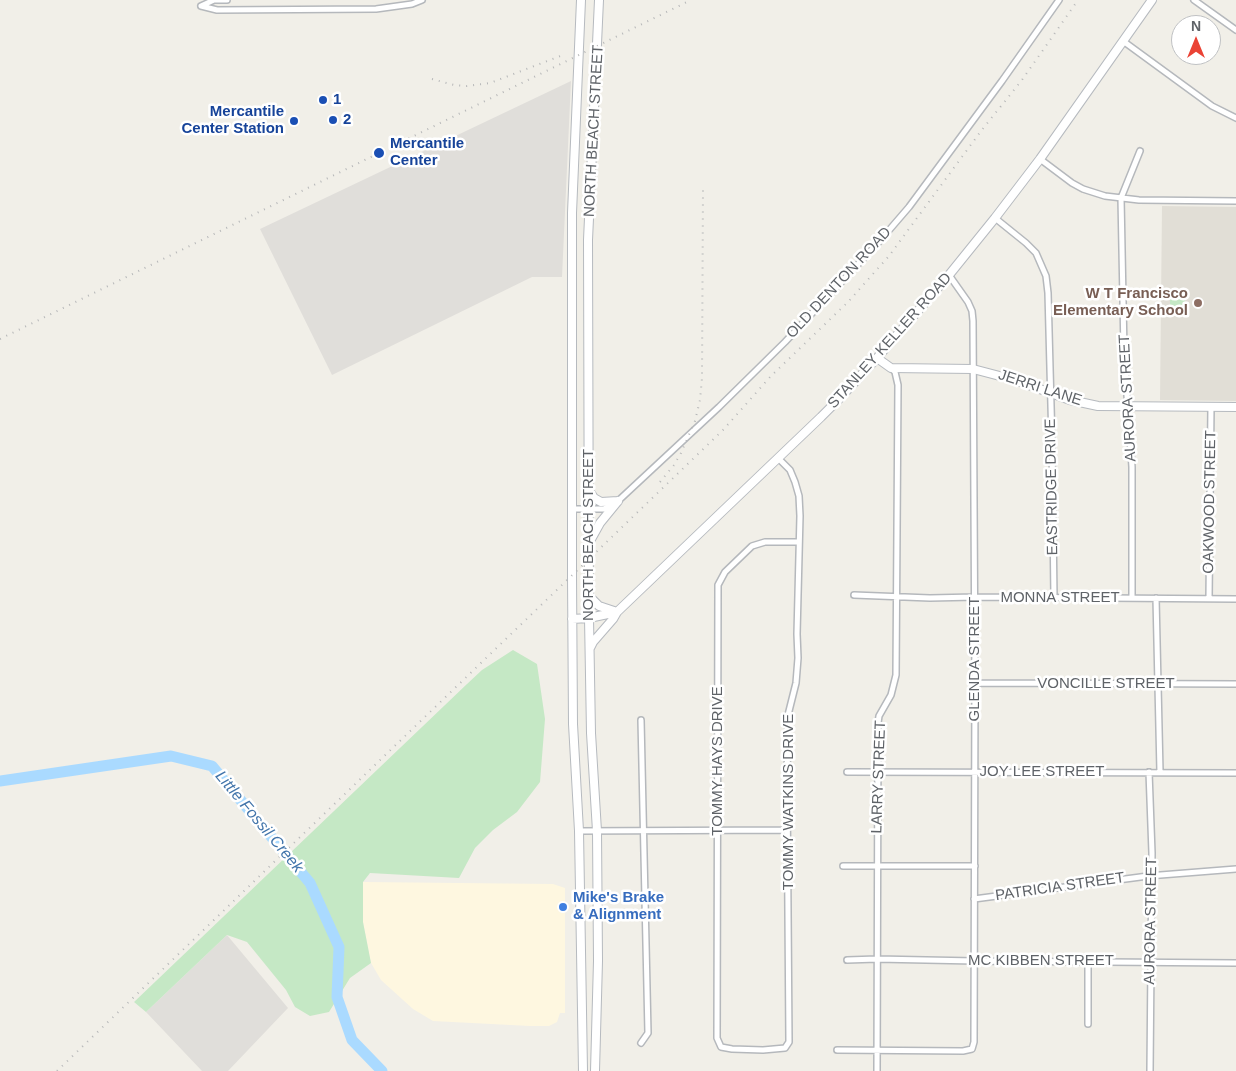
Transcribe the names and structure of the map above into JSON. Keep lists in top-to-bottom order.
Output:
{
  "streets": {
    "main road": ["NORTH BEACH STREET", "STANLEY KELLER ROAD", "JERRI LANE"],
    "street": [
      "OLD DENTON ROAD",
      "AURORA STREET",
      "EASTRIDGE DRIVE",
      "OAKWOOD STREET",
      "MONNA STREET",
      "GLENDA STREET",
      "VONCILLE STREET",
      "TOMMY HAYS DRIVE",
      "JOY LEE STREET",
      "LARRY STREET",
      "TOMMY WATKINS DRIVE",
      "PATRICIA STREET",
      "MC KIBBEN STREET"
    ]
  },
  "crossings": [
    ["NORTH BEACH STREET", "OLD DENTON ROAD"],
    ["NORTH BEACH STREET", "STANLEY KELLER ROAD"],
    ["STANLEY KELLER ROAD", "EASTRIDGE DRIVE"],
    ["STANLEY KELLER ROAD", "GLENDA STREET"],
    ["STANLEY KELLER ROAD", "TOMMY WATKINS DRIVE"],
    ["JERRI LANE", "AURORA STREET"],
    ["JERRI LANE", "EASTRIDGE DRIVE"],
    ["JERRI LANE", "OAKWOOD STREET"],
    ["JERRI LANE", "GLENDA STREET"],
    ["JERRI LANE", "LARRY STREET"],
    ["AURORA STREET", "MONNA STREET"],
    ["AURORA STREET", "JOY LEE STREET"],
    ["AURORA STREET", "PATRICIA STREET"],
    ["AURORA STREET", "MC KIBBEN STREET"],
    ["EASTRIDGE DRIVE", "MONNA STREET"],
    ["OAKWOOD STREET", "MONNA STREET"],
    ["MONNA STREET", "GLENDA STREET"],
    ["MONNA STREET", "LARRY STREET"],
    ["GLENDA STREET", "VONCILLE STREET"],
    ["GLENDA STREET", "JOY LEE STREET"],
    ["GLENDA STREET", "LARRY STREET"],
    ["GLENDA STREET", "PATRICIA STREET"],
    ["GLENDA STREET", "MC KIBBEN STREET"],
    ["TOMMY HAYS DRIVE", "TOMMY WATKINS DRIVE"],
    ["JOY LEE STREET", "LARRY STREET"],
    ["LARRY STREET", "MC KIBBEN STREET"]
  ],
  "water": ["Little Fossil Creek"],
  "places": [
    "1",
    "2",
    "Mercantile Center Station",
    "Mercantile Center",
    "W T Francisco Elementary School",
    "Mike's Brake & Alignment"
  ],
  "north": "top"
}
